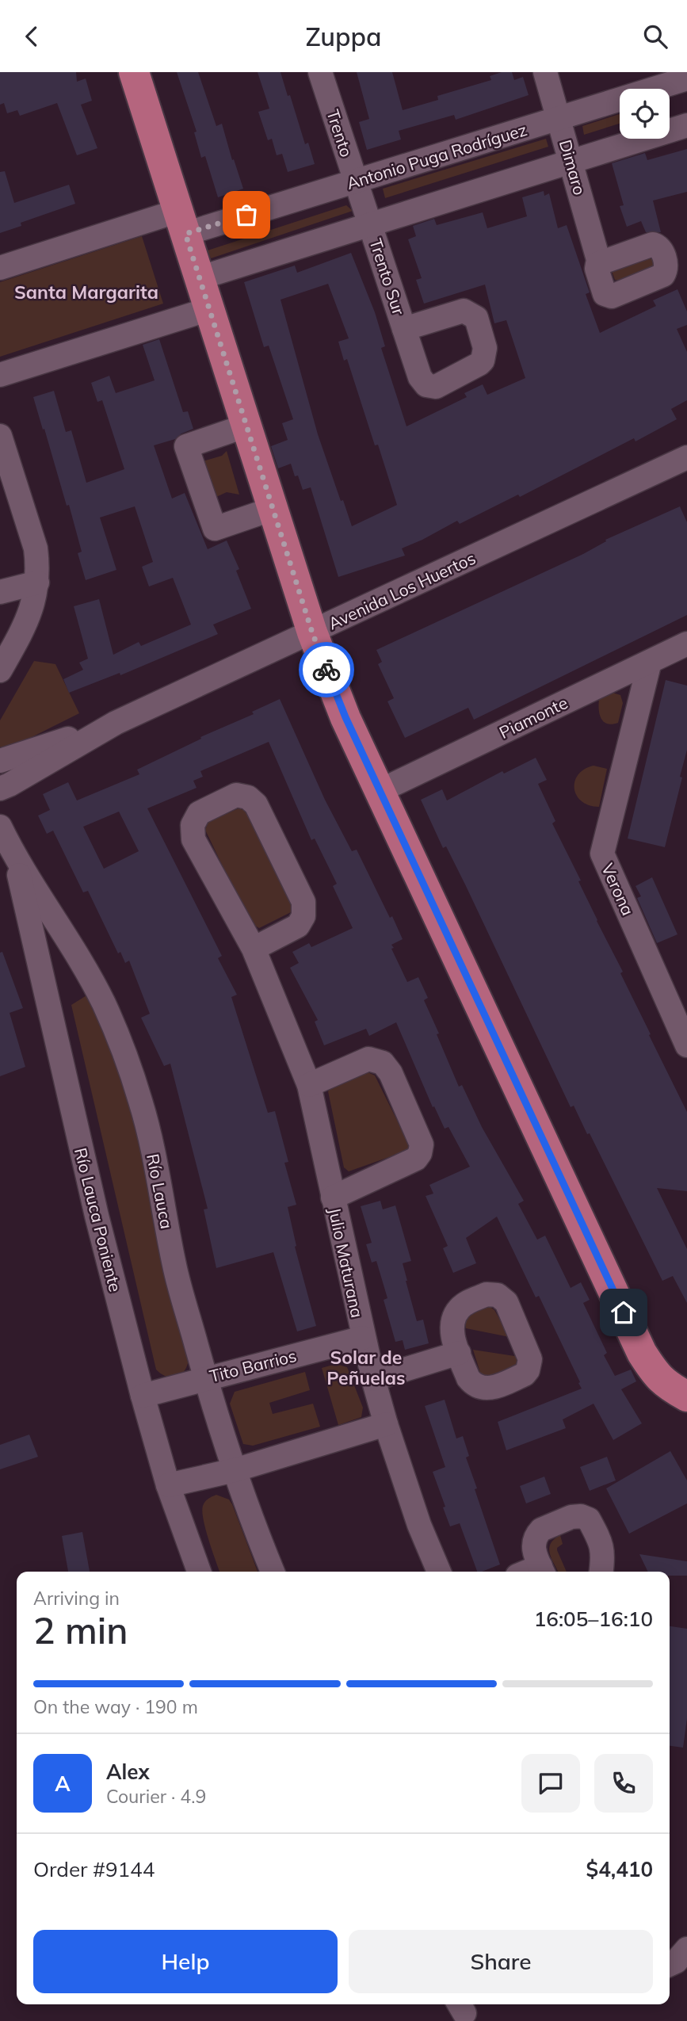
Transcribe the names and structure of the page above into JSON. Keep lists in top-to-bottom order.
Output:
{
  "streets": {
    "street": [
      "Trento",
      "Antonio Puga Rodríguez",
      "Dimaro",
      "Trento Sur",
      "Avenida Los Huertos",
      "Piamonte",
      "Verona",
      "Río Lauca",
      "Río Lauca Poniente",
      "Julio Maturana",
      "Tito Barrios"
    ]
  },
  "crossings": [
    ["Trento", "Antonio Puga Rodríguez"],
    ["Trento", "Trento Sur"],
    ["Antonio Puga Rodríguez", "Dimaro"],
    ["Piamonte", "Verona"],
    ["Río Lauca", "Río Lauca Poniente"],
    ["Río Lauca", "Tito Barrios"],
    ["Río Lauca Poniente", "Tito Barrios"],
    ["Julio Maturana", "Tito Barrios"]
  ],
  "districts": ["Santa Margarita", "Solar de Peñuelas"],
  "page": {
    "header": "Zuppa",
    "heading": ["2 min", "Arriving in", "16:05–16:10"],
    "panel": [
      "Alex",
      "Courier · 4.9",
      "Order #9144",
      "$4,410"
    ],
    "bar": "On the way · 190 m",
    "round": "A",
    "buttons": ["Help", "Share"]
  }
}
